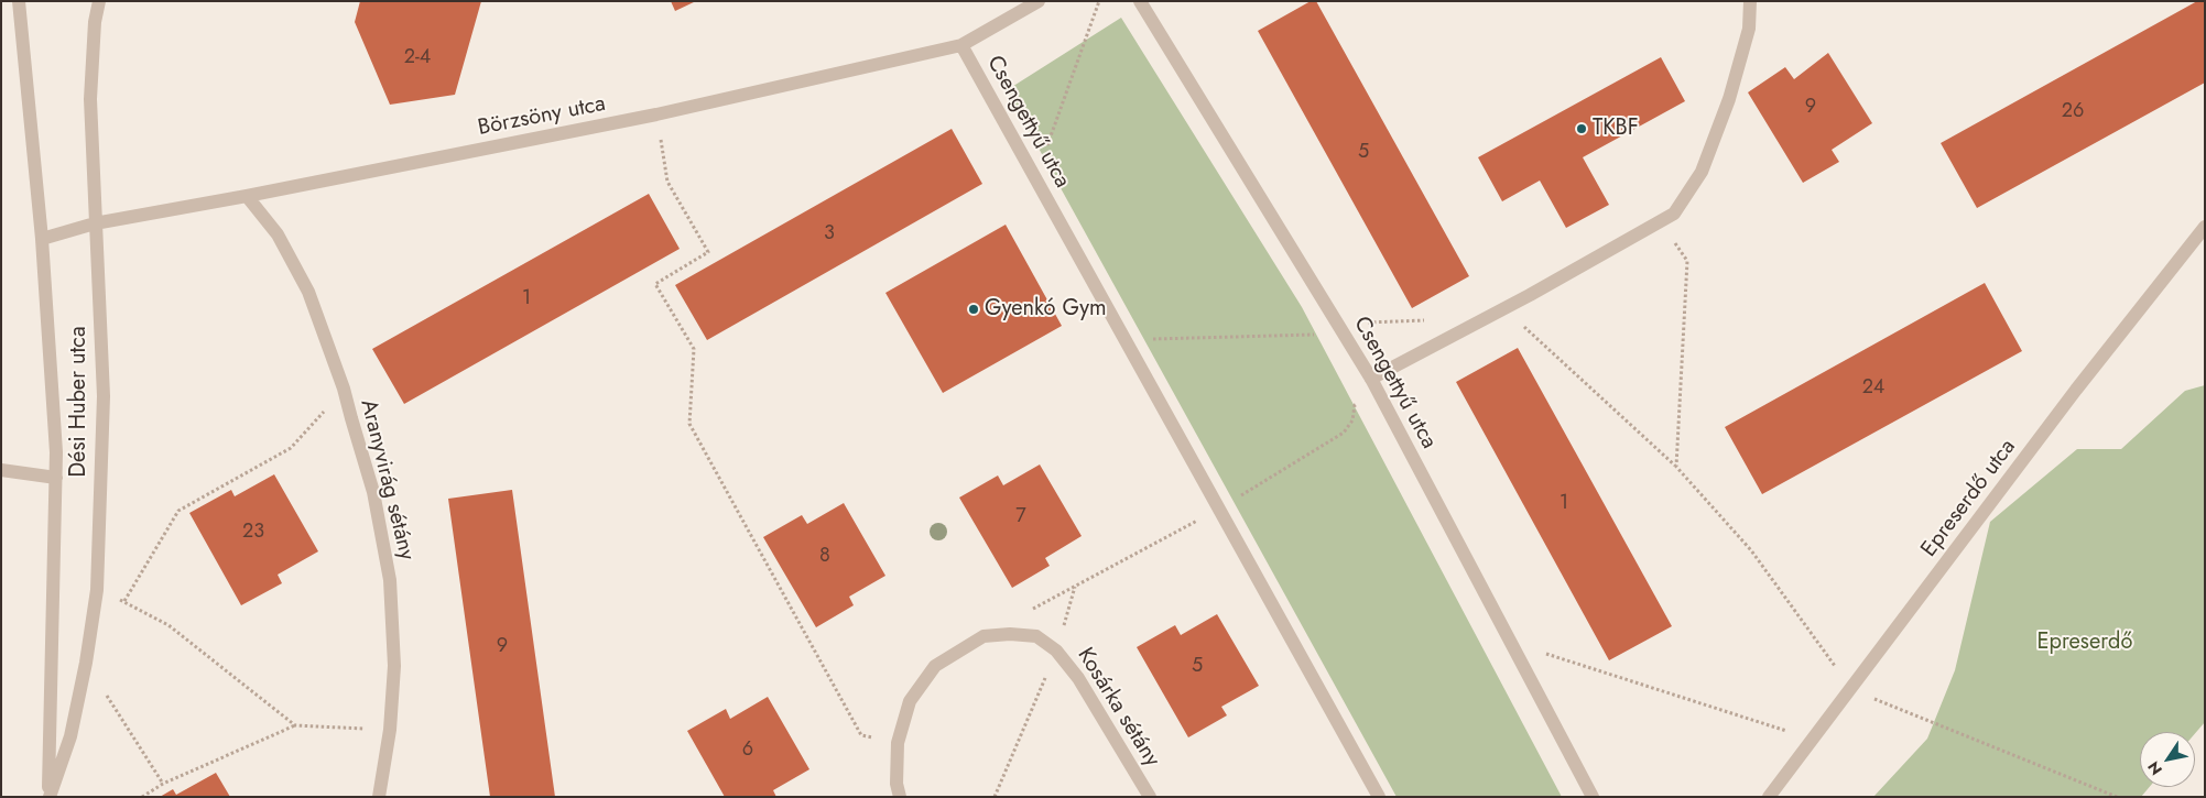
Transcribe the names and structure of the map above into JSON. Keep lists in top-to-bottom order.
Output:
{
  "streets": {
    "street": [
      "Börzsöny utca",
      "Csengettyű utca",
      "Dési Huber utca",
      "Aranyvirág sétány",
      "Epreserdő utca",
      "Kosárka sétány"
    ]
  },
  "crossings": [
    ["Börzsöny utca", "Csengettyű utca"],
    ["Börzsöny utca", "Dési Huber utca"],
    ["Börzsöny utca", "Aranyvirág sétány"]
  ],
  "parks": ["Epreserdő"],
  "places": ["TKBF", "Gyenkó Gym"],
  "house_numbers": [
    "2-4",
    "9",
    "26",
    "5",
    "3",
    "1",
    "24",
    "1",
    "7",
    "23",
    "8",
    "9",
    "5",
    "6"
  ],
  "north": "bottom left"
}
